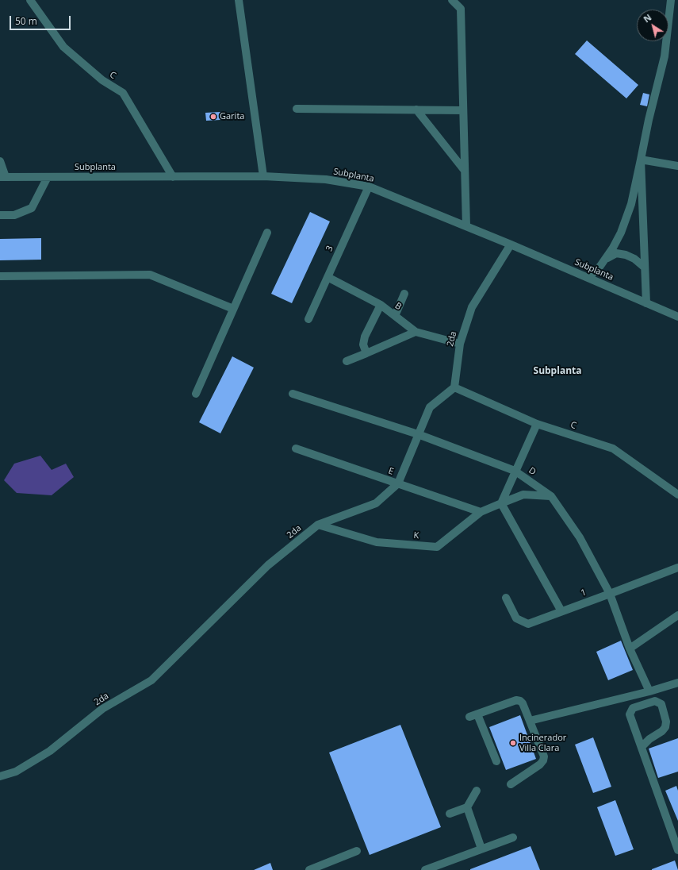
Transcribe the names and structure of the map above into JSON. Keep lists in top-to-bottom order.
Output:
{
  "streets": {
    "street": [
      "C",
      "Subplanta",
      "3",
      "B",
      "2da",
      "E",
      "D",
      "K",
      "1"
    ]
  },
  "crossings": [
    ["C", "Subplanta"],
    ["C", "2da"],
    ["Subplanta", "3"],
    ["Subplanta", "2da"],
    ["3", "B"],
    ["B", "2da"],
    ["2da", "E"],
    ["2da", "D"],
    ["2da", "K"],
    ["E", "K"],
    ["D", "K"],
    ["D", "1"]
  ],
  "districts": ["Subplanta"],
  "places": ["Garita", "Incinerador Villa Clara"],
  "scale_bar": "50 m",
  "north": "top left"
}
